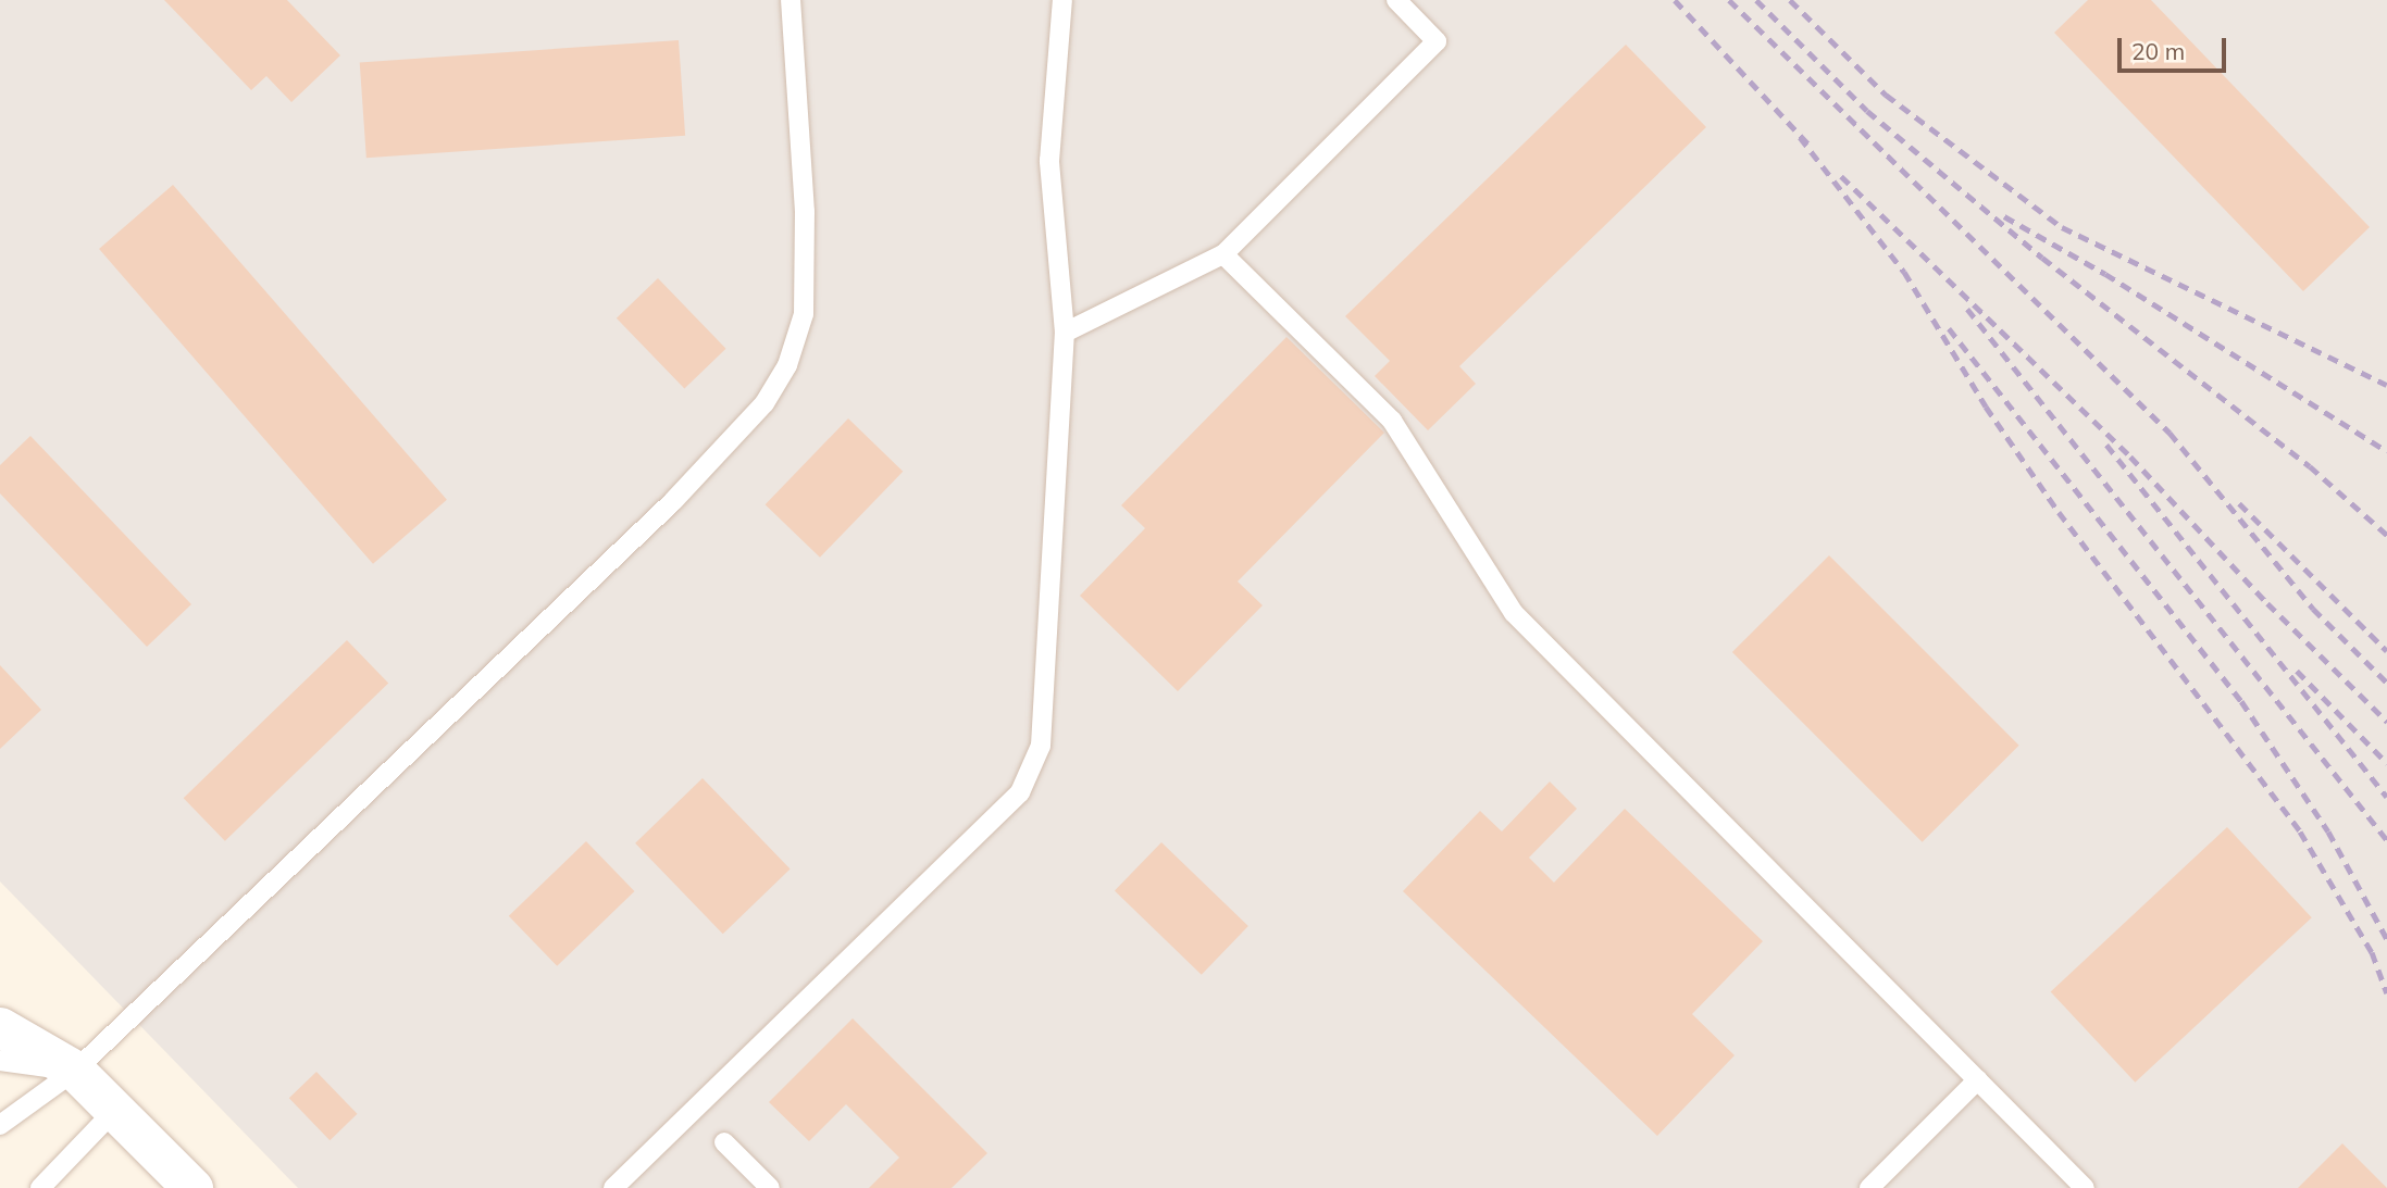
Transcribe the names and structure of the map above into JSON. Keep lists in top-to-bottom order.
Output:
{
  "scale_bar": "20 m"
}
